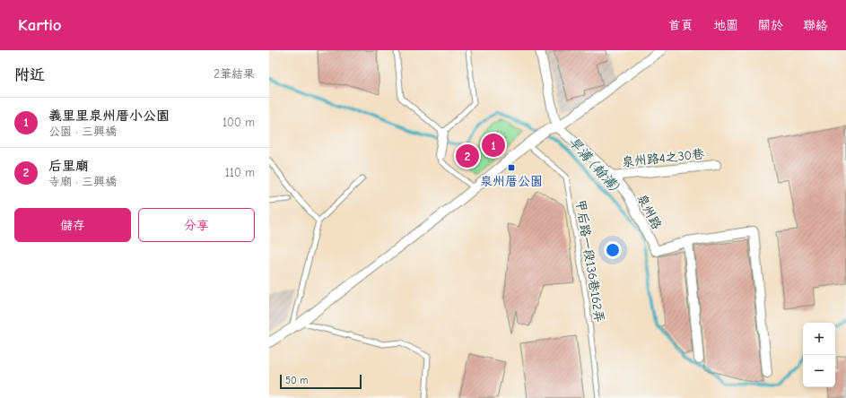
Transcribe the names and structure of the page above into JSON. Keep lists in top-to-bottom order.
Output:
{
  "streets": {
    "street": ["泉州路4之30巷", "泉州路"],
    "lane": ["甲后路一段136巷162弄"]
  },
  "crossings": [
    ["泉州路4之30巷", "泉州路"]
  ],
  "water": ["旱溝 (翰溝)"],
  "places": {
    "transit": ["泉州厝公園"]
  },
  "scale_bar": "50 m",
  "page": {
    "header": "Kartio",
    "nav": [
      "首頁",
      "地圖",
      "關於",
      "聯絡"
    ],
    "heading": ["附近", "2筆結果"],
    "list": [
      {
        "mark": "1",
        "name": "義里里泉州厝小公園",
        "note": "公園 · 三興橋",
        "value": "100 m"
      },
      {
        "mark": "2",
        "name": "后里廟",
        "note": "寺廟 · 三興橋",
        "value": "110 m"
      }
    ],
    "pins": ["1", "2"],
    "buttons": ["儲存", "分享"],
    "map_buttons": ["+", "−"],
    "scale": "50 m"
  }
}
